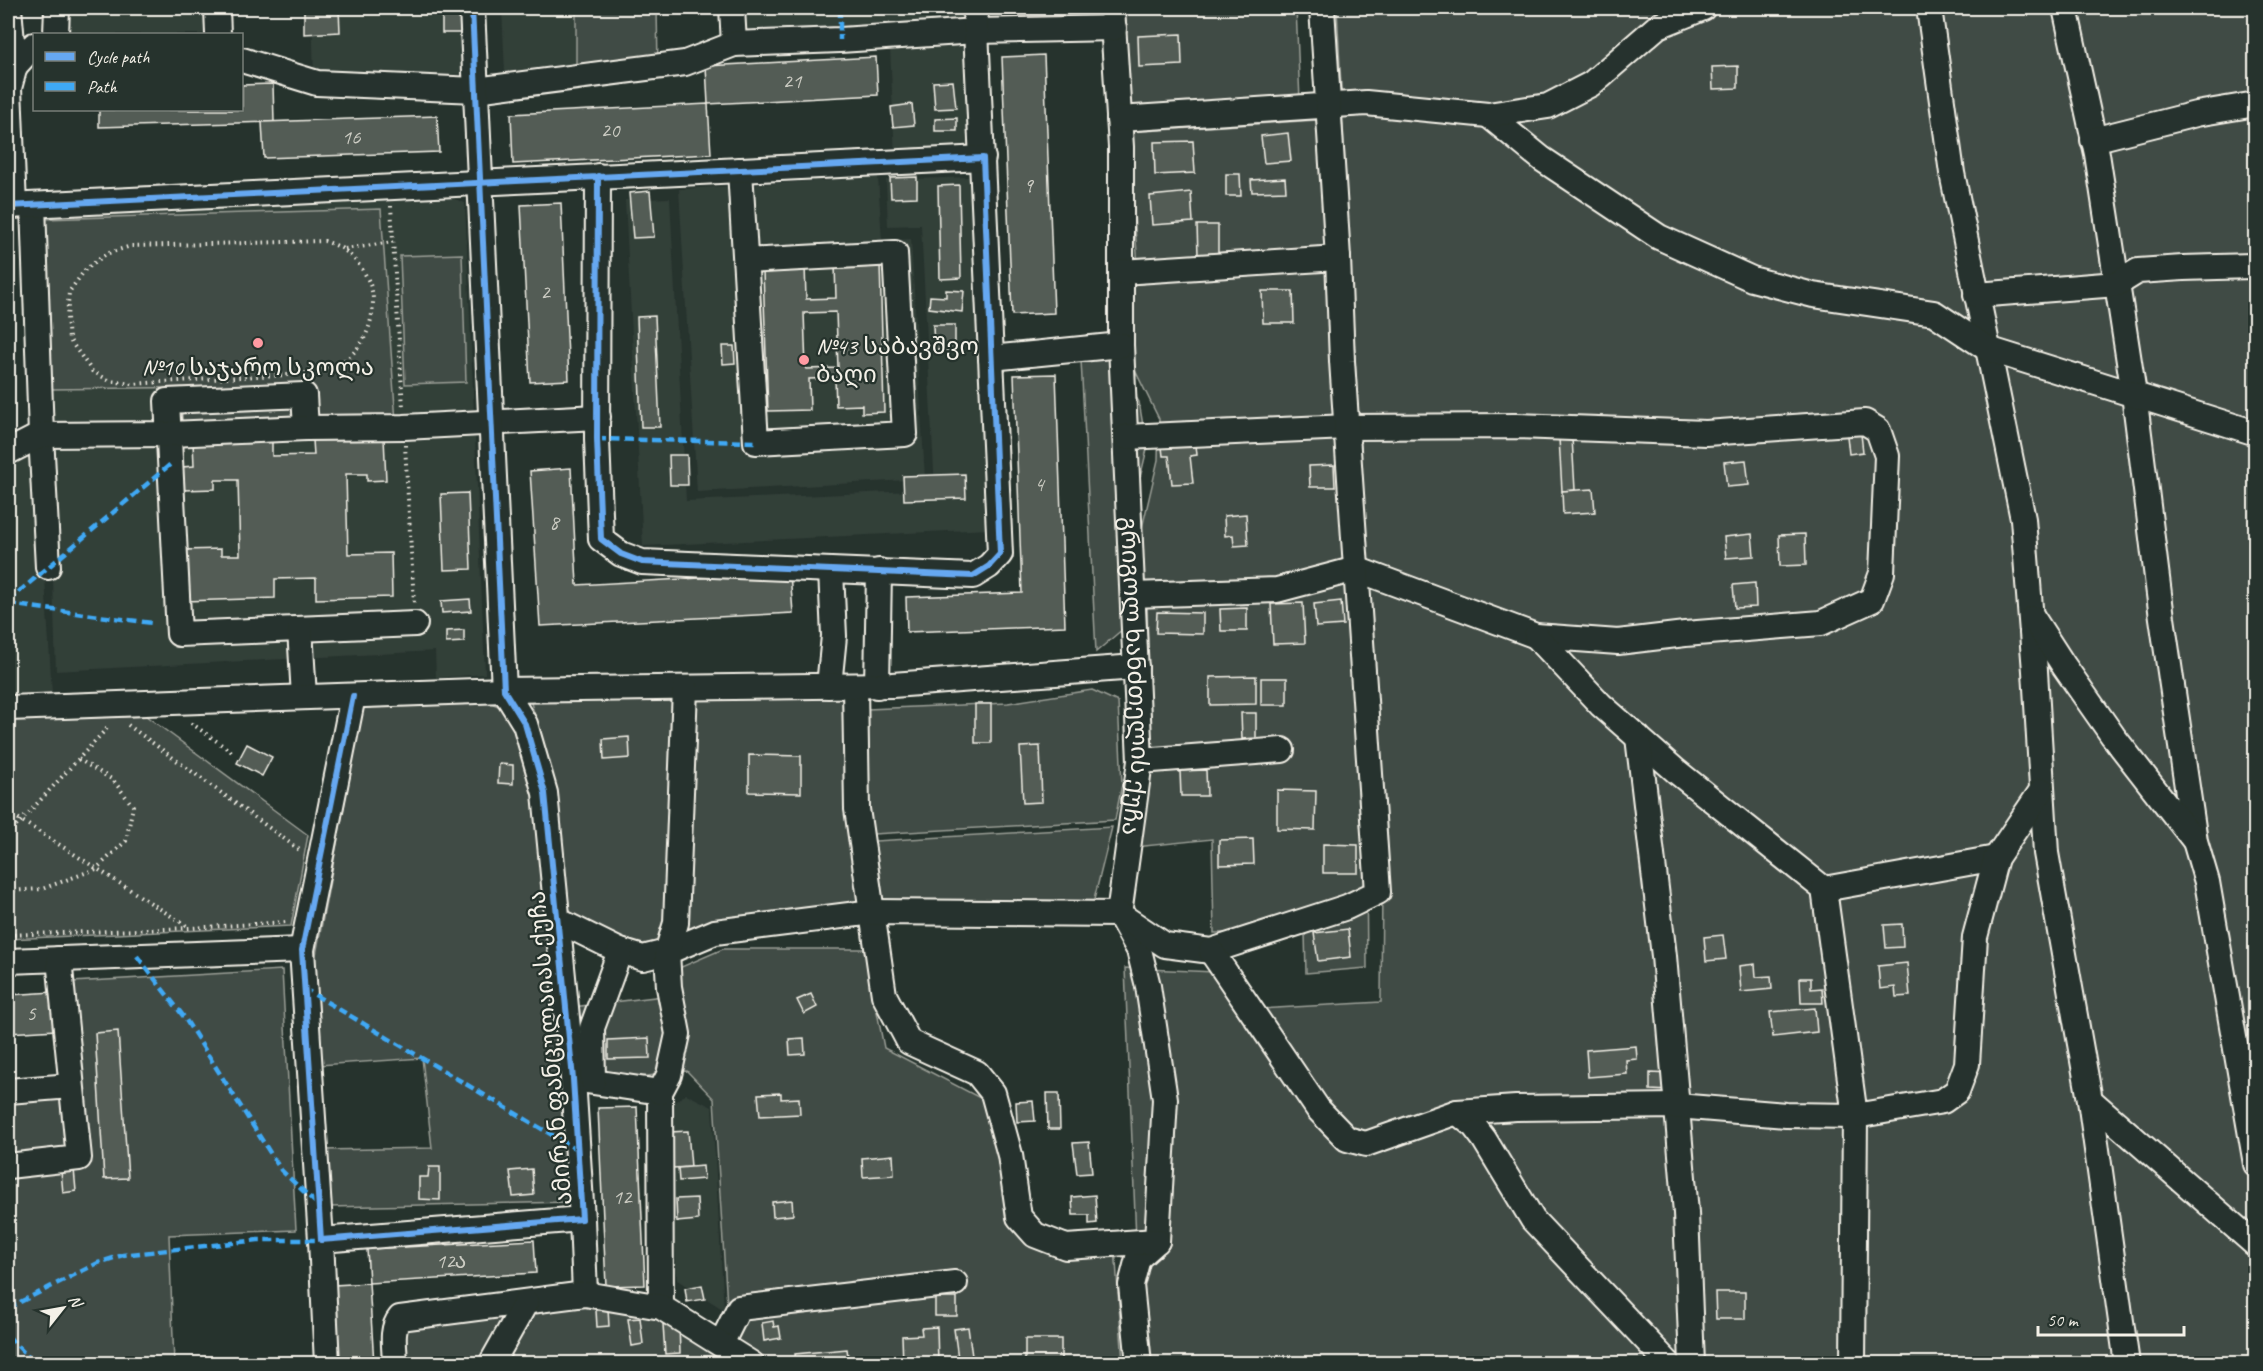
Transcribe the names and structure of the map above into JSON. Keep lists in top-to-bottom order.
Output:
{
  "streets": {
    "street": ["გრიგოლ ხანძთელის ქუჩა", "ამირან ფანცულაიას ქუჩა"]
  },
  "places": ["№10 საჯარო სკოლა", "№43 საბავშვო ბაღი"],
  "house_numbers": [
    "21",
    "20",
    "16",
    "9",
    "2",
    "4",
    "8",
    "5",
    "12",
    "12ა"
  ],
  "legend": ["Cycle path", "Path"],
  "scale_bar": "50 m",
  "north": "top right"
}
